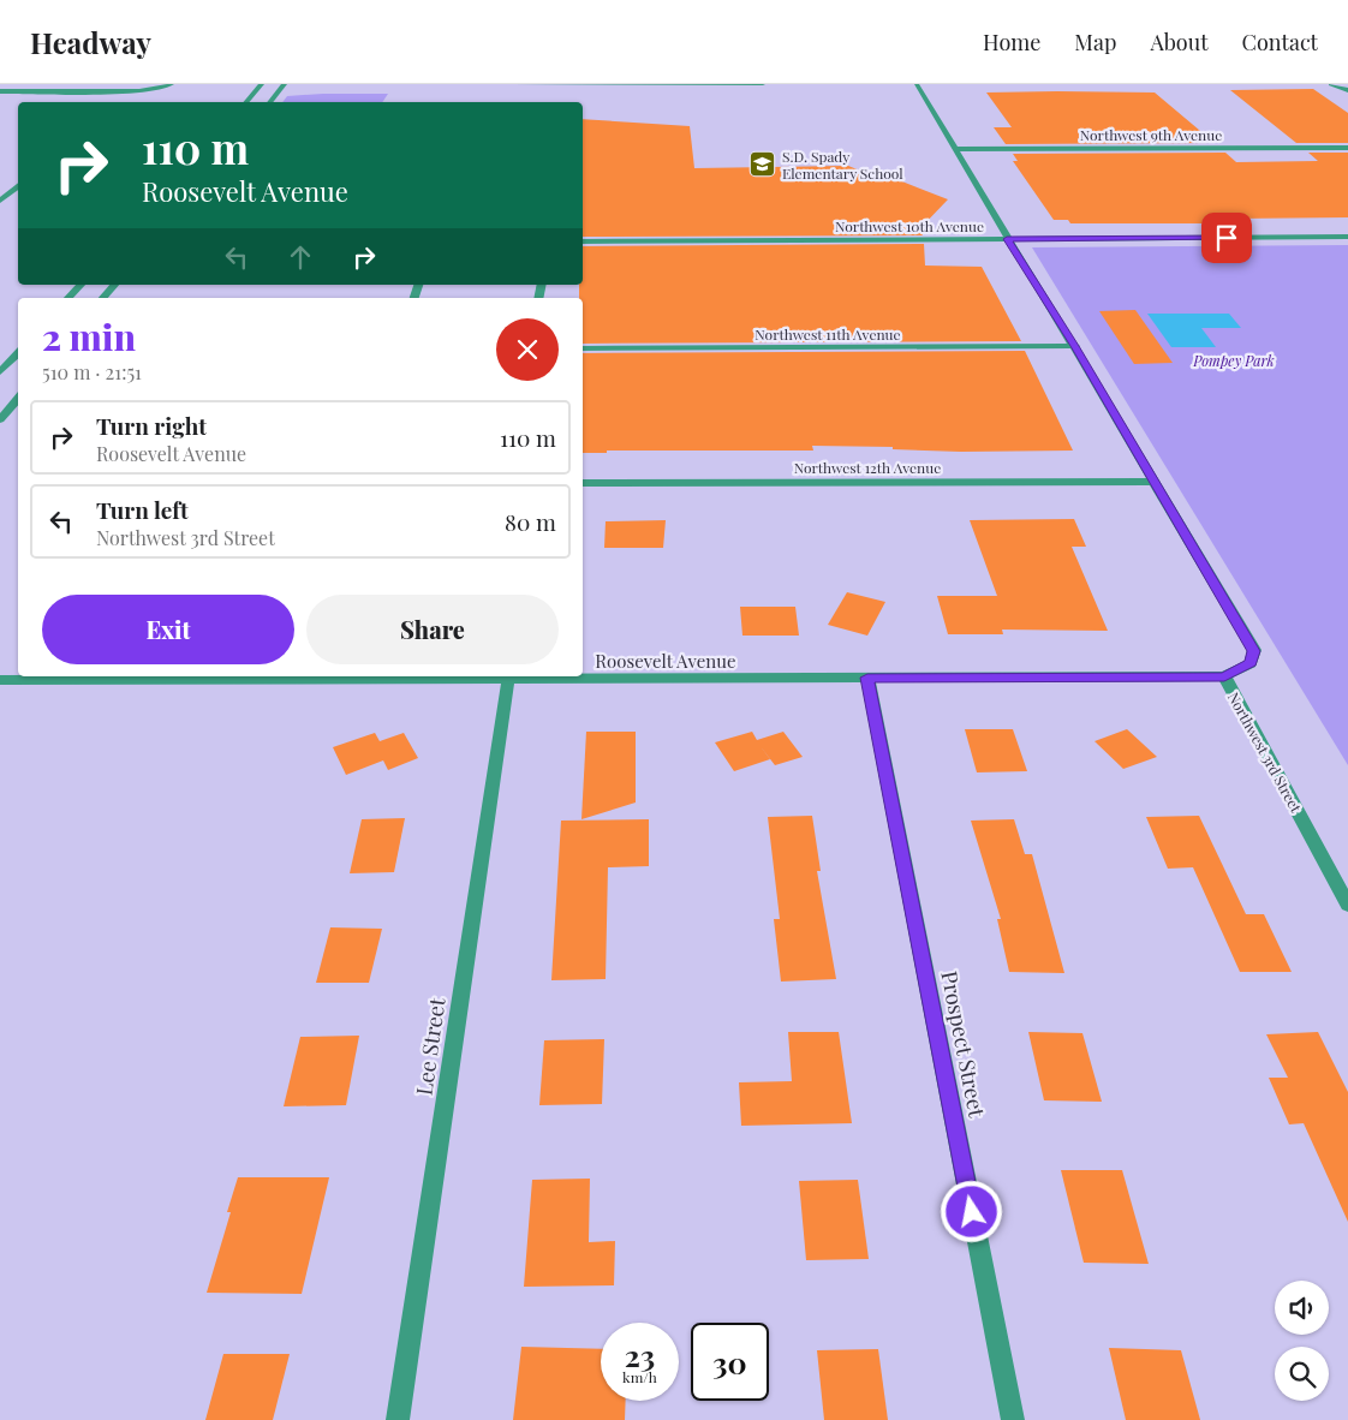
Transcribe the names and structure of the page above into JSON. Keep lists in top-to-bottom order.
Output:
{
  "streets": {
    "street": [
      "Northwest 9th Avenue",
      "Northwest 10th Avenue",
      "Northwest 11th Avenue",
      "Northwest 12th Avenue",
      "Roosevelt Avenue",
      "Northwest 3rd Street",
      "Prospect Street",
      "Lee Street"
    ]
  },
  "crossings": [
    ["Northwest 9th Avenue", "Northwest 3rd Street"],
    ["Northwest 10th Avenue", "Northwest 3rd Street"],
    ["Northwest 11th Avenue", "Northwest 3rd Street"],
    ["Northwest 12th Avenue", "Northwest 3rd Street"],
    ["Roosevelt Avenue", "Northwest 3rd Street"],
    ["Roosevelt Avenue", "Prospect Street"],
    ["Roosevelt Avenue", "Lee Street"]
  ],
  "parks": ["Pompey Park"],
  "places": {
    "school or university": ["S.D. Spady Elementary School"]
  },
  "page": {
    "header": "Headway",
    "nav": [
      "Home",
      "Map",
      "About",
      "Contact"
    ],
    "turn": ["110 m", "Roosevelt Avenue"],
    "heading": ["2 min", "510 m · 21:51"],
    "list": [
      {
        "name": "Turn right",
        "note": "Roosevelt Avenue",
        "value": "110 m"
      },
      {
        "name": "Turn left",
        "note": "Northwest 3rd Street",
        "value": "80 m"
      }
    ],
    "buttons": ["Exit", "Share"],
    "speed": "23 km/h",
    "limit": "30"
  }
}
